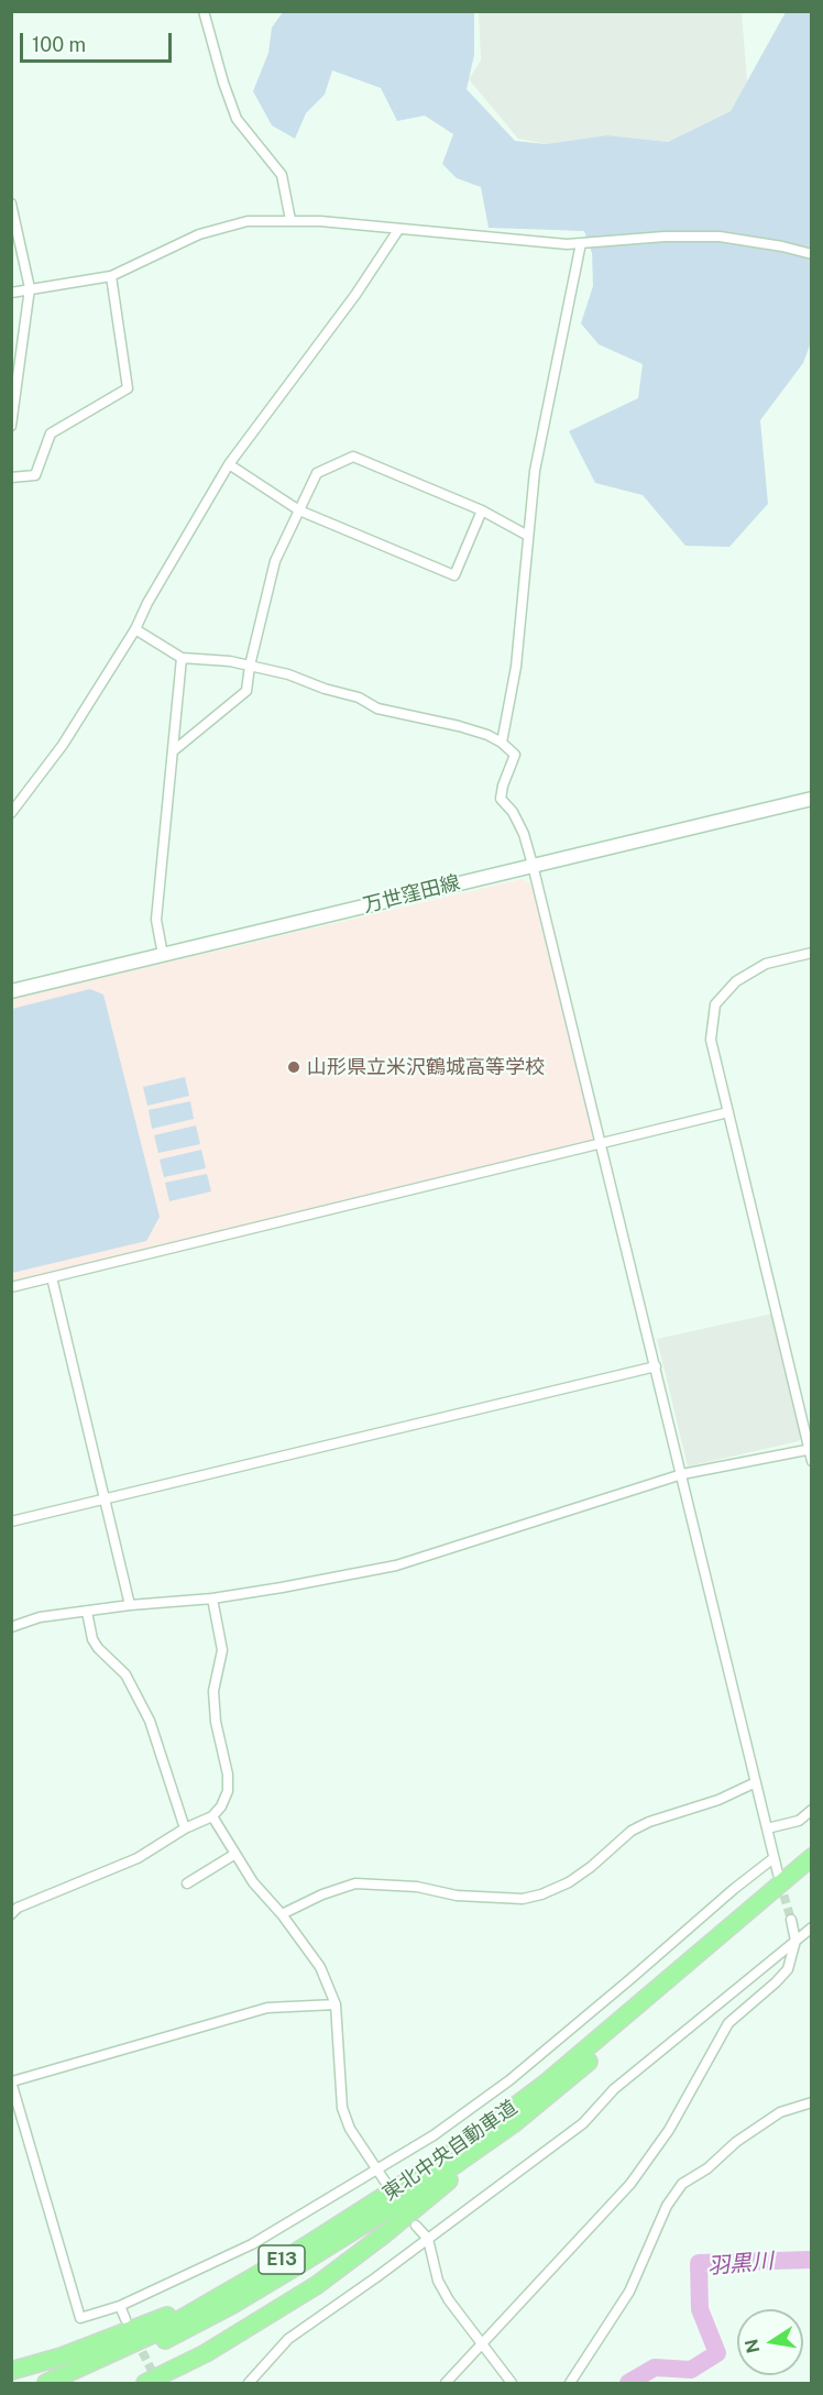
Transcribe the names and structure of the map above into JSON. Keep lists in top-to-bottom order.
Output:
{
  "streets": {
    "highway": ["東北中央自動車道", "E13"],
    "main road": ["万世窪田線"]
  },
  "water": ["羽黒川"],
  "places": ["山形県立米沢鶴城高等学校"],
  "scale_bar": "100 m",
  "north": "left"
}
